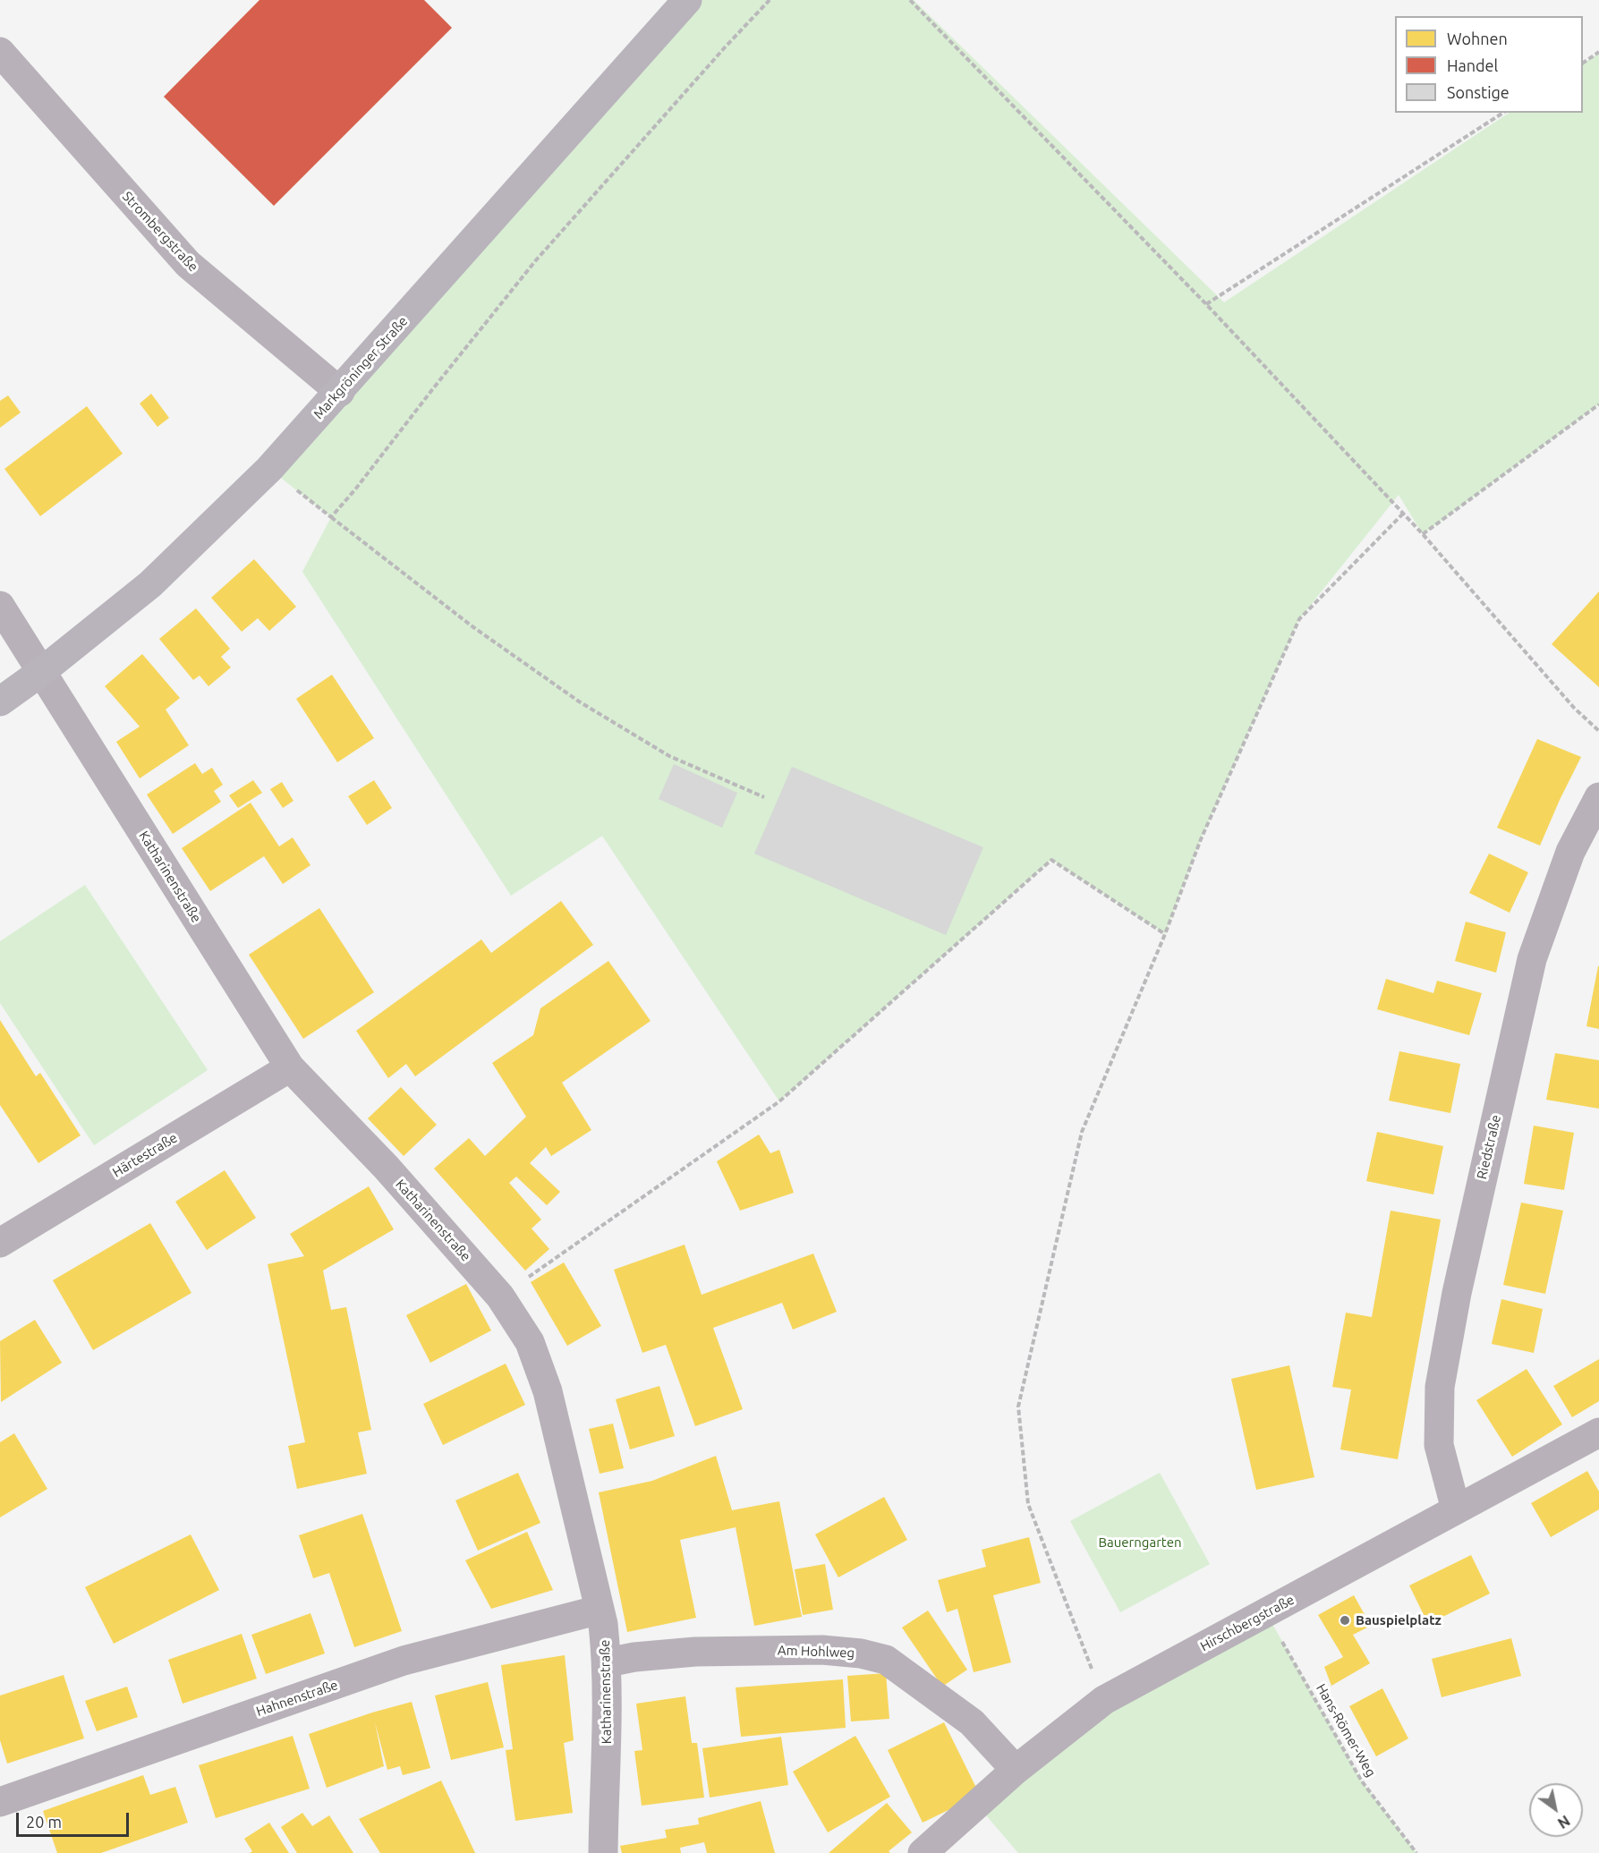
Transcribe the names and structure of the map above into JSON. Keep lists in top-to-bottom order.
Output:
{
  "streets": {
    "main road": ["Markgröninger Straße"],
    "street": [
      "Strombergstraße",
      "Katharinenstraße",
      "Riedstraße",
      "Härtestraße",
      "Hirschbergstraße",
      "Am Hohlweg",
      "Hahnenstraße"
    ],
    "path": ["Hans-Römer-Weg"]
  },
  "crossings": [
    ["Strombergstraße", "Markgröninger Straße"],
    ["Markgröninger Straße", "Katharinenstraße"],
    ["Katharinenstraße", "Härtestraße"],
    ["Katharinenstraße", "Am Hohlweg"],
    ["Katharinenstraße", "Hahnenstraße"],
    ["Riedstraße", "Hirschbergstraße"],
    ["Hirschbergstraße", "Am Hohlweg"],
    ["Hirschbergstraße", "Hans-Römer-Weg"]
  ],
  "parks": ["Bauerngarten"],
  "places": ["Bauspielplatz"],
  "legend": ["Wohnen", "Handel", "Sonstige"],
  "scale_bar": "20 m",
  "north": "bottom right"
}
